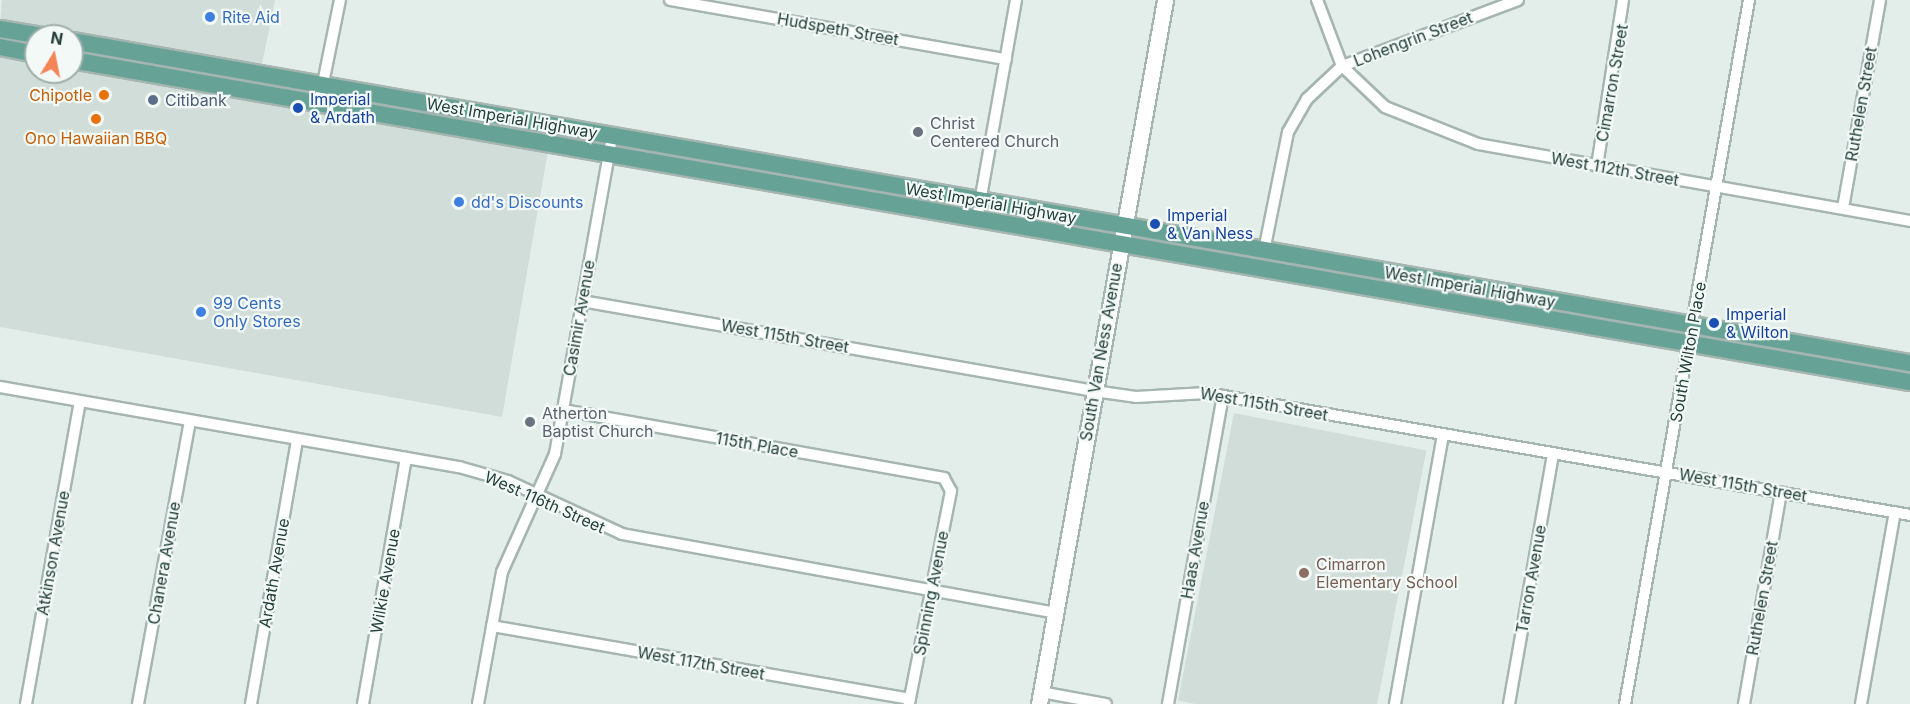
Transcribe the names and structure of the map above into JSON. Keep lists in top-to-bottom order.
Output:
{
  "streets": {
    "main road": ["West Imperial Highway", "South Van Ness Avenue"],
    "street": [
      "Hudspeth Street",
      "Lohengrin Street",
      "Cimarron Street",
      "Ruthelen Street",
      "West 112th Street",
      "Casimir Avenue",
      "West 115th Street",
      "South Wilton Place",
      "115th Place",
      "West 116th Street",
      "Haas Avenue",
      "Atkinson Avenue",
      "Chanera Avenue",
      "Ardath Avenue",
      "Tarron Avenue",
      "Wilkie Avenue",
      "Spinning Avenue",
      "West 117th Street"
    ]
  },
  "crossings": [
    ["Lohengrin Street", "West 112th Street"],
    ["Cimarron Street", "West 112th Street"],
    ["Ruthelen Street", "West 112th Street"],
    ["Ruthelen Street", "West 115th Street"],
    ["West Imperial Highway", "Casimir Avenue"],
    ["West Imperial Highway", "South Van Ness Avenue"],
    ["West Imperial Highway", "South Wilton Place"],
    ["West 112th Street", "South Wilton Place"],
    ["Casimir Avenue", "West 115th Street"],
    ["Casimir Avenue", "115th Place"],
    ["Casimir Avenue", "West 116th Street"],
    ["Casimir Avenue", "West 117th Street"],
    ["West 115th Street", "South Van Ness Avenue"],
    ["West 115th Street", "South Wilton Place"],
    ["West 115th Street", "Haas Avenue"],
    ["West 115th Street", "Tarron Avenue"],
    ["South Van Ness Avenue", "West 116th Street"],
    ["115th Place", "Spinning Avenue"],
    ["West 116th Street", "Atkinson Avenue"],
    ["West 116th Street", "Chanera Avenue"],
    ["West 116th Street", "Ardath Avenue"],
    ["West 116th Street", "Wilkie Avenue"],
    ["West 116th Street", "Spinning Avenue"],
    ["Spinning Avenue", "West 117th Street"]
  ],
  "places": [
    "Rite Aid",
    "Chipotle",
    "Citibank",
    "Imperial & Ardath",
    "Ono Hawaiian BBQ",
    "Christ Centered Church",
    "dd's Discounts",
    "Imperial & Van Ness",
    "99 Cents Only Stores",
    "Imperial & Wilton",
    "Atherton Baptist Church",
    "Cimarron Elementary School"
  ],
  "north": "top"
}
